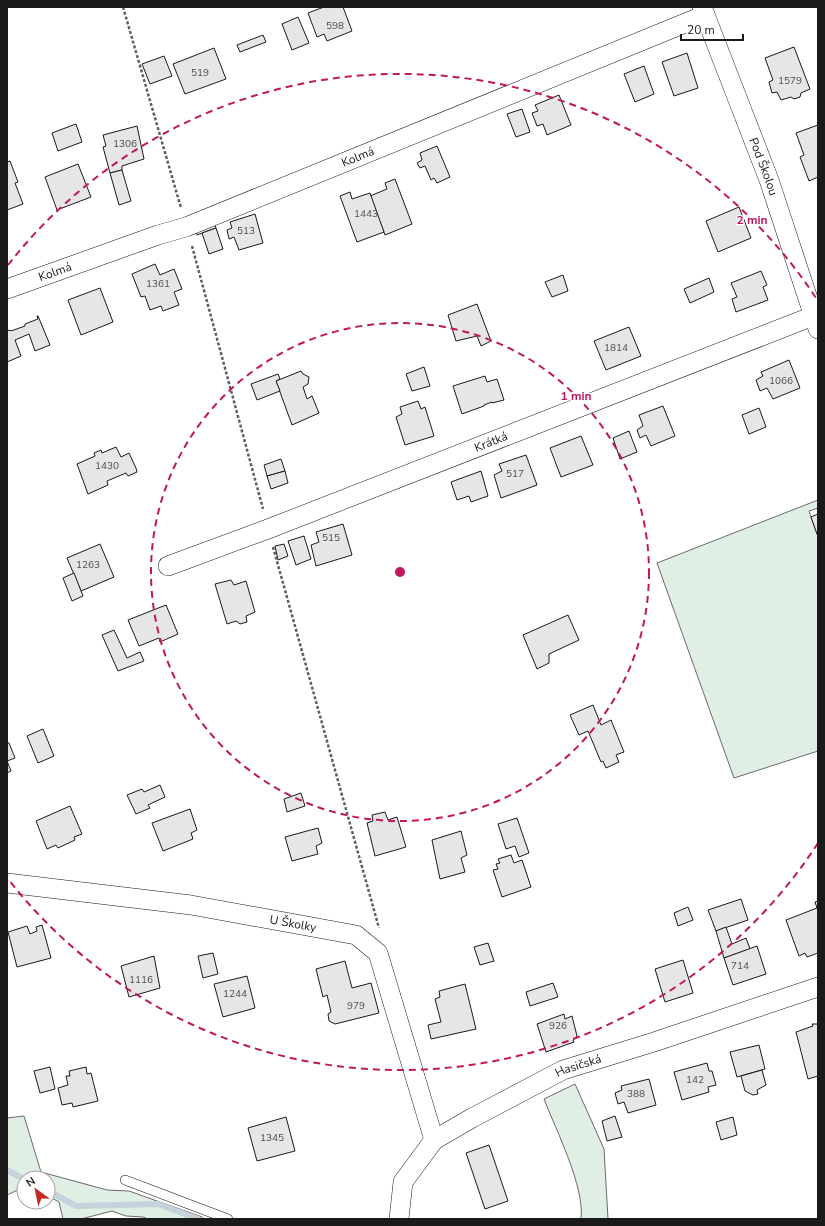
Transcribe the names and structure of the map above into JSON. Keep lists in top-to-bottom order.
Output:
{
  "streets": {
    "street": [
      "Kolmá",
      "Pod Školou",
      "Krátká",
      "U Školky",
      "Hasičská"
    ]
  },
  "crossings": [
    ["Kolmá", "Pod Školou"],
    ["Pod Školou", "Krátká"]
  ],
  "house_numbers": [
    "598",
    "519",
    "1579",
    "1306",
    "1443",
    "513",
    "1361",
    "1814",
    "1066",
    "1430",
    "517",
    "515",
    "1263",
    "714",
    "1116",
    "1244",
    "979",
    "926",
    "142",
    "388",
    "1345"
  ],
  "scale_bar": "20 m",
  "north": "top left",
  "rings": ["2 min", "1 min"]
}
